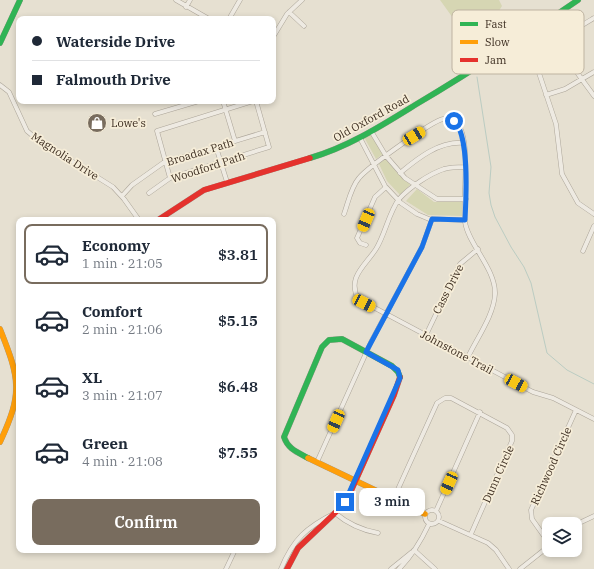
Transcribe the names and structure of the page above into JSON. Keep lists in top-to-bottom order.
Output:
{
  "streets": {
    "street": [
      "Old Oxford Road",
      "Broadax Path",
      "Magnolia Drive",
      "Woodford Path",
      "Cass Drive",
      "Johnstone Trail",
      "Richwood Circle",
      "Dunn Circle"
    ]
  },
  "crossings": [
    ["Broadax Path", "Magnolia Drive"],
    ["Broadax Path", "Woodford Path"],
    ["Cass Drive", "Johnstone Trail"],
    ["Johnstone Trail", "Richwood Circle"]
  ],
  "places": {
    "shop": ["Lowe's"]
  },
  "legend": ["Fast", "Slow", "Jam"],
  "page": {
    "banner": ["Waterside Drive", "Falmouth Drive"],
    "list": [
      {
        "name": "Economy",
        "note": "1 min · 21:05",
        "value": "$3.81"
      },
      {
        "name": "Comfort",
        "note": "2 min · 21:06",
        "value": "$5.15"
      },
      {
        "name": "XL",
        "note": "3 min · 21:07",
        "value": "$6.48"
      },
      {
        "name": "Green",
        "note": "4 min · 21:08",
        "value": "$7.55"
      }
    ],
    "bubble": "3 min",
    "buttons": "Confirm"
  }
}
